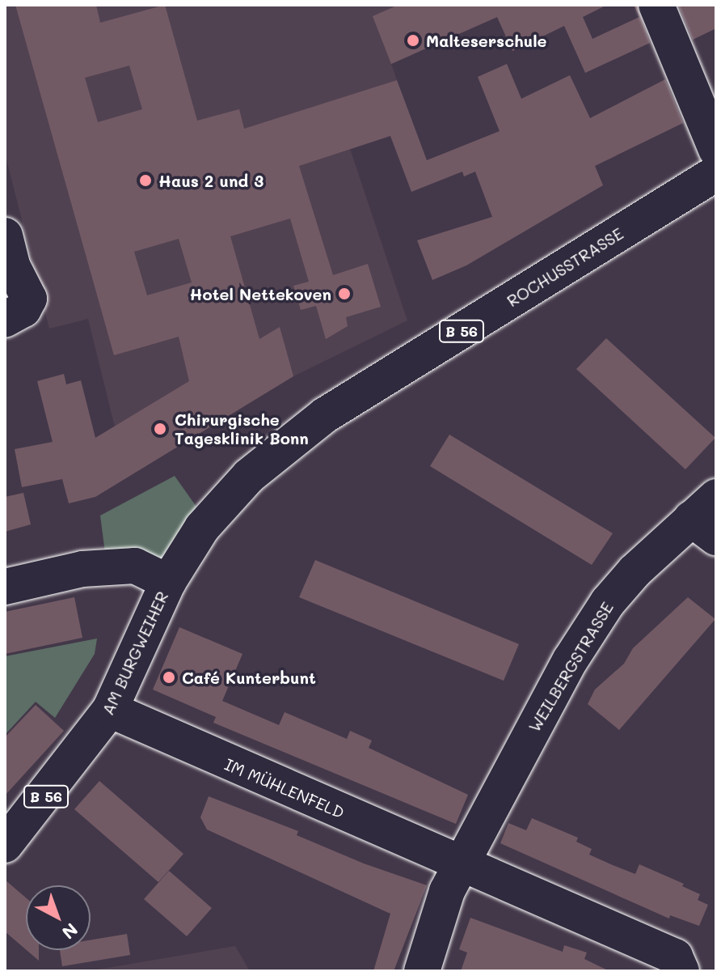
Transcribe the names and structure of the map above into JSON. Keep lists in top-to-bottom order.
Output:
{
  "streets": {
    "street": [
      "ROCHUSSTRASSE",
      "B 56",
      "AM BURGWEIHER",
      "WEILBERGSTRASSE",
      "IM MÜHLENFELD"
    ]
  },
  "crossings": [
    ["ROCHUSSTRASSE", "AM BURGWEIHER"],
    ["AM BURGWEIHER", "IM MÜHLENFELD"],
    ["WEILBERGSTRASSE", "IM MÜHLENFELD"]
  ],
  "places": [
    "Malteserschule",
    "Haus 2 und 3",
    "Hotel Nettekoven",
    "Chirurgische Tagesklinik Bonn",
    "Café Kunterbunt"
  ],
  "north": "bottom right"
}
